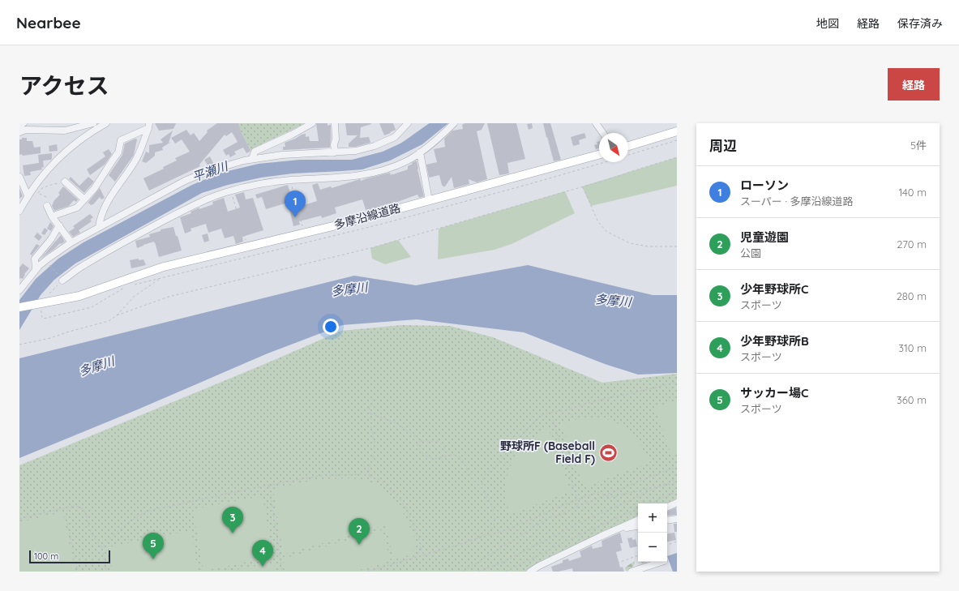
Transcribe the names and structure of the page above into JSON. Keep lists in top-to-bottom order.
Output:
{
  "streets": {
    "main road": ["多摩沿線道路"]
  },
  "water": ["平瀬川", "多摩川"],
  "places": {
    "sports": ["野球所F (Baseball Field F)"]
  },
  "scale_bar": "100 m",
  "north": "bottom right",
  "page": {
    "header": "Nearbee",
    "nav": ["地図", "経路", "保存済み"],
    "title": "アクセス",
    "buttons": "経路",
    "heading": ["周辺", "5件"],
    "list": [
      {
        "mark": "1",
        "name": "ローソン",
        "note": "スーパー · 多摩沿線道路",
        "value": "140 m"
      },
      {
        "mark": "2",
        "name": "児童遊園",
        "note": "公園",
        "value": "270 m"
      },
      {
        "mark": "3",
        "name": "少年野球所C",
        "note": "スポーツ",
        "value": "280 m"
      },
      {
        "mark": "4",
        "name": "少年野球所B",
        "note": "スポーツ",
        "value": "310 m"
      },
      {
        "mark": "5",
        "name": "サッカー場C",
        "note": "スポーツ",
        "value": "360 m"
      }
    ],
    "pins": [
      "1",
      "3",
      "2",
      "5",
      "4"
    ],
    "map_buttons": ["+", "−"],
    "scale": "100 m"
  }
}
